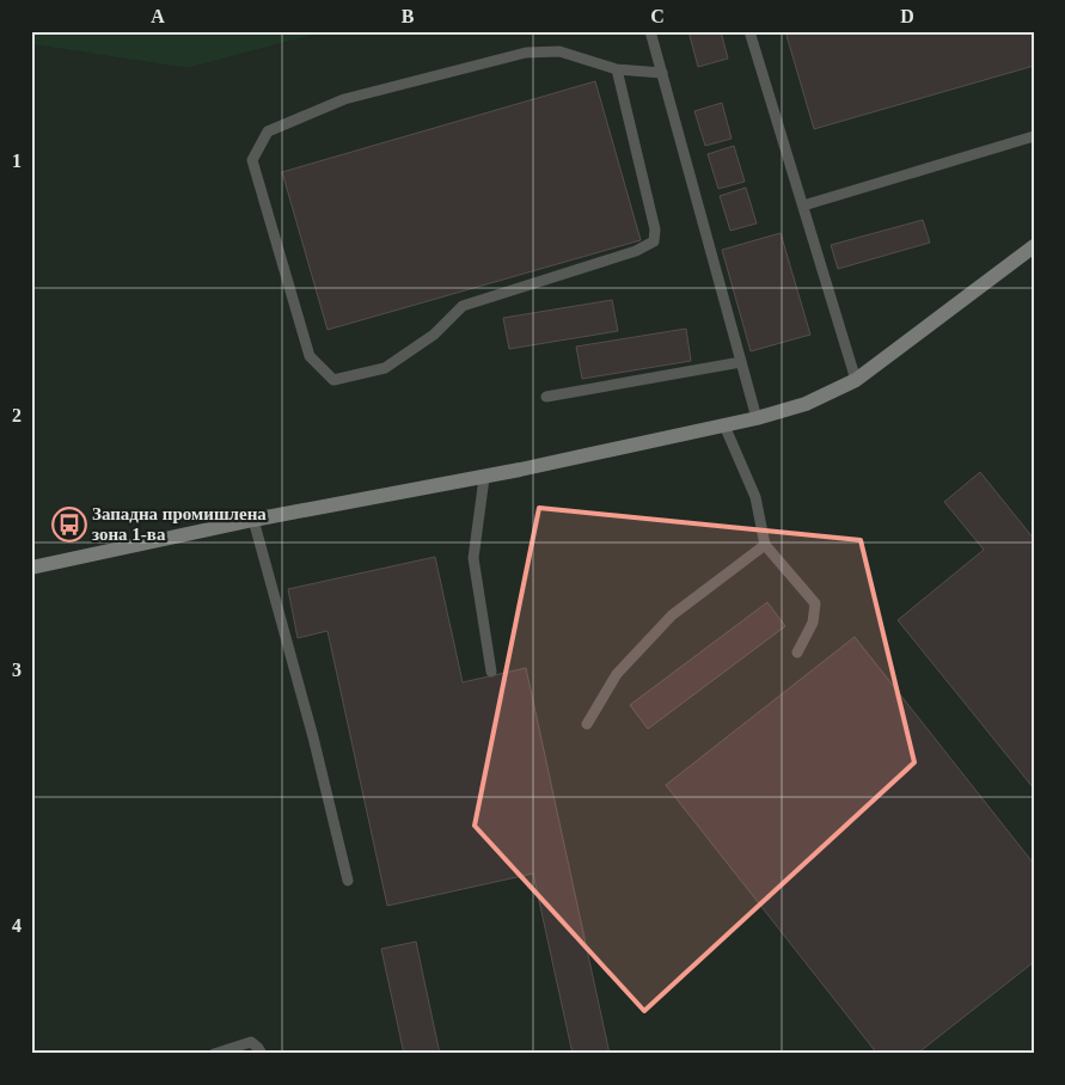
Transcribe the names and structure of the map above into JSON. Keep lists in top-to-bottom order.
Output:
{
  "places": {
    "bus stop": ["Западна промишлена зона 1-ва"]
  },
  "grid": {
    "columns": [
      "A",
      "B",
      "C",
      "D"
    ],
    "rows": [
      "1",
      "2",
      "3",
      "4"
    ]
  }
}
